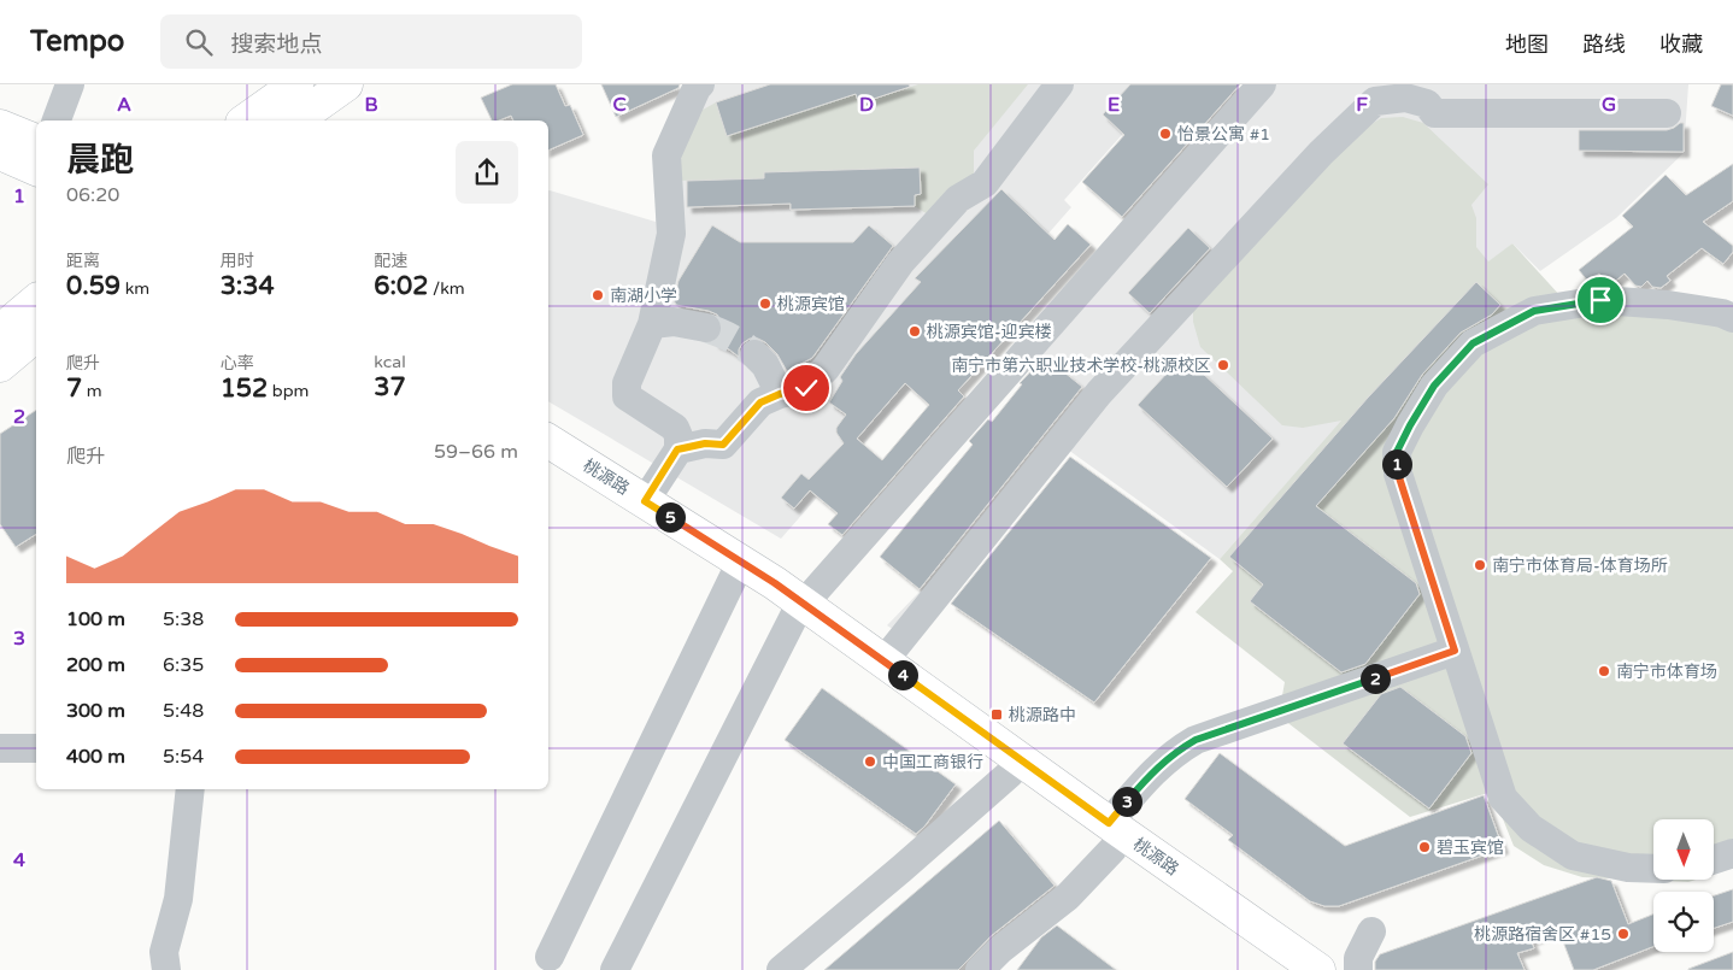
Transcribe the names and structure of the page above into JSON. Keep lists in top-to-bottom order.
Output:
{
  "streets": {
    "main road": ["桃源路"]
  },
  "places": {
    "other": [
      "怡景公寓 #1",
      "南湖小学",
      "桃源宾馆",
      "桃源宾馆-迎宾楼",
      "南宁市第六职业技术学校-桃源校区",
      "南宁市体育局-体育场所",
      "南宁市体育场",
      "中国工商银行",
      "碧玉宾馆",
      "桃源路宿舍区 #15"
    ],
    "transit": ["桃源路中"]
  },
  "north": "bottom",
  "page": {
    "header": "Tempo",
    "search": "搜索地点",
    "nav": ["地图", "路线", "收藏"],
    "heading": ["晨跑", "06:20"],
    "stats": [
      ["距离", "0.59 km"],
      ["用时", "3:34"],
      ["配速", "6:02 /km"],
      ["爬升", "7 m"],
      ["心率", "152 bpm"],
      ["kcal", "37"]
    ],
    "chart": ["爬升", "59–66 m"],
    "pins": [
      "1",
      "5",
      "4",
      "2",
      "3"
    ],
    "list": [
      {
        "name": "100 m",
        "note": "5:38"
      },
      {
        "name": "200 m",
        "note": "6:35"
      },
      {
        "name": "300 m",
        "note": "5:48"
      },
      {
        "name": "400 m",
        "note": "5:54"
      }
    ]
  },
  "grid": {
    "columns": [
      "A",
      "B",
      "C",
      "D",
      "E",
      "F",
      "G"
    ],
    "rows": [
      "1",
      "2",
      "3",
      "4"
    ]
  }
}
